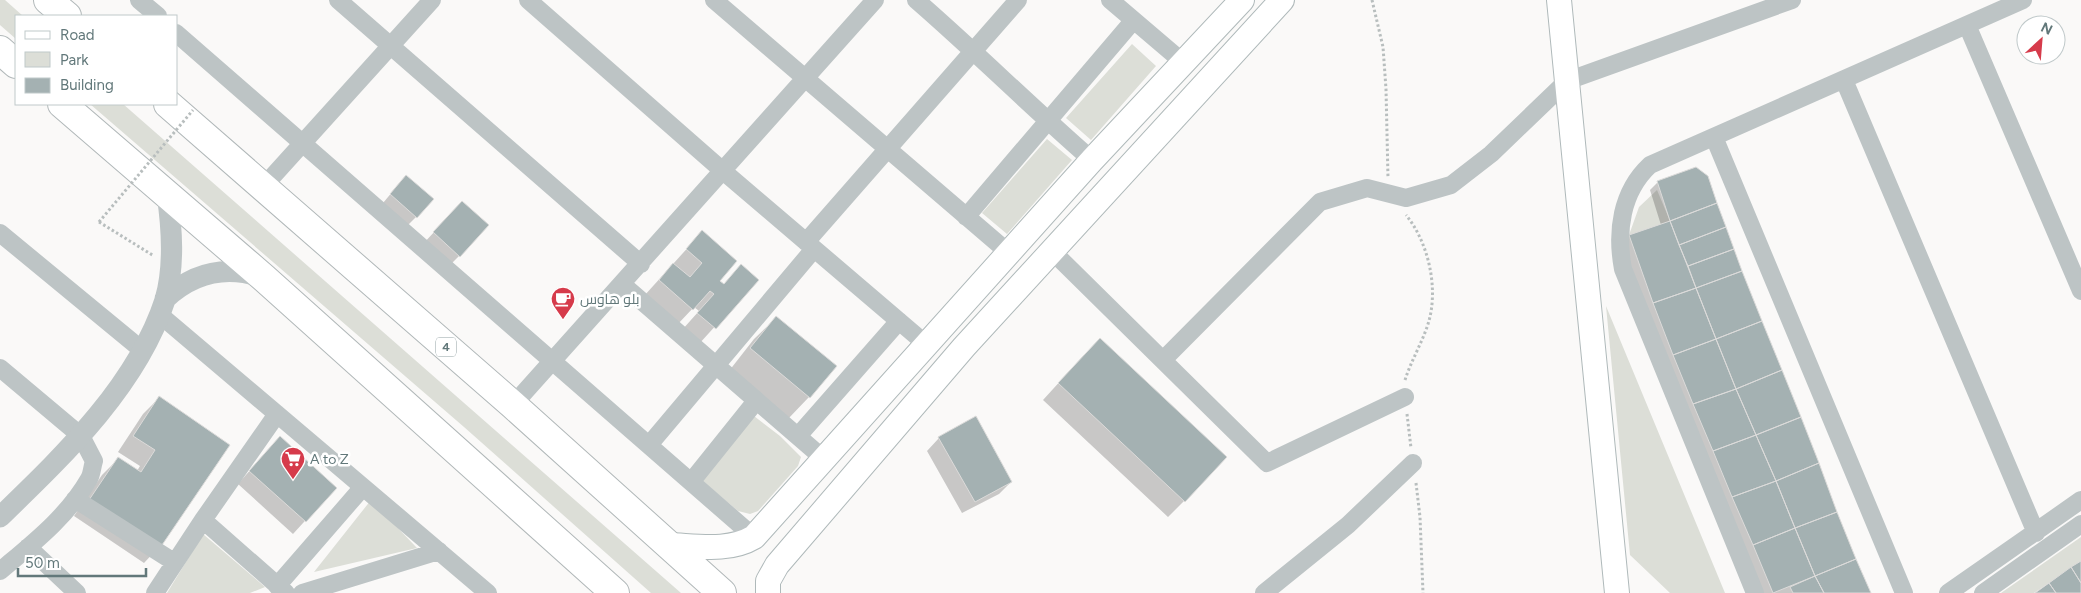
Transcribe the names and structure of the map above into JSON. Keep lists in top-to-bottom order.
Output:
{
  "streets": {
    "highway": ["4"]
  },
  "places": {
    "cafe": ["بلو هاوس"],
    "supermarket": ["A to Z"]
  },
  "legend": ["Road", "Park", "Building"],
  "scale_bar": "50 m",
  "north": "top right"
}
